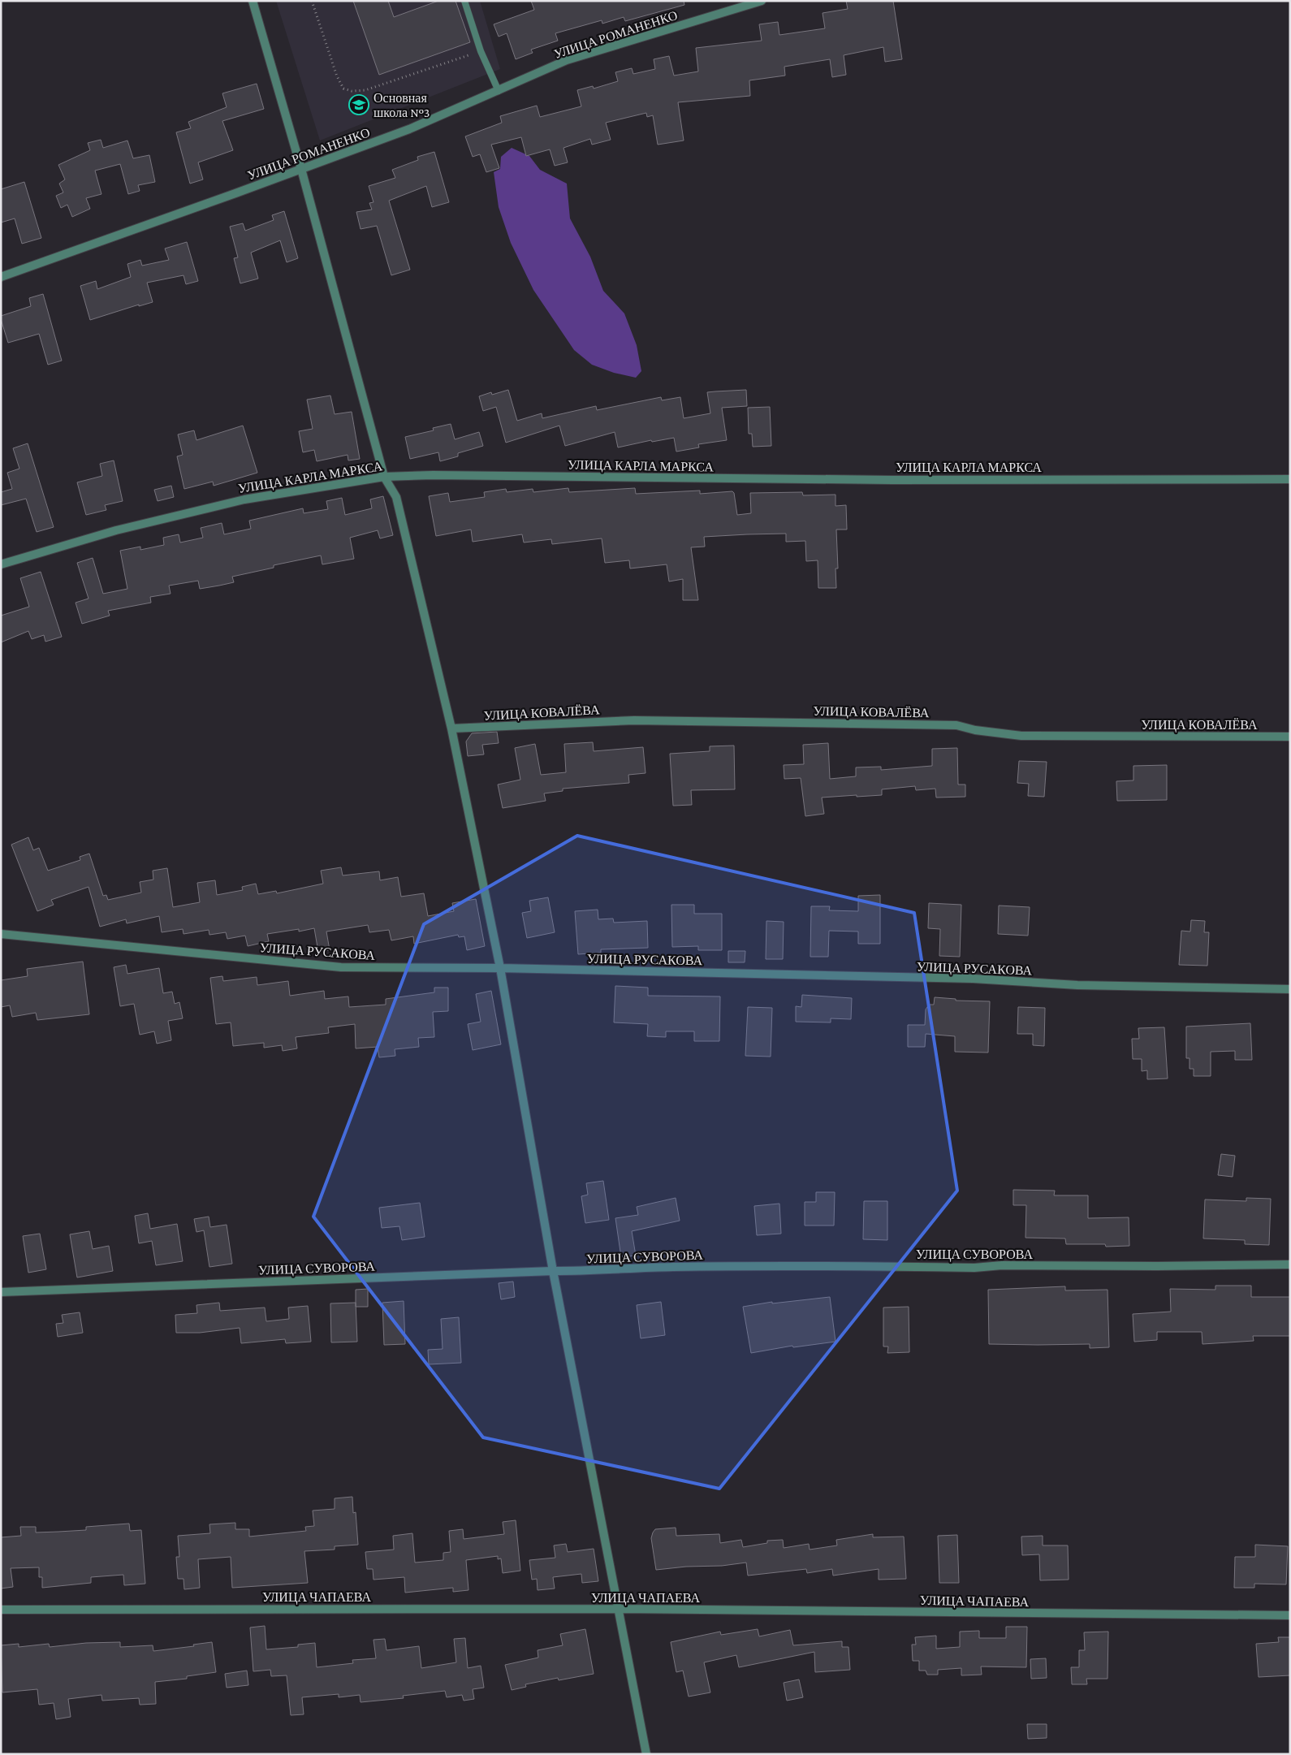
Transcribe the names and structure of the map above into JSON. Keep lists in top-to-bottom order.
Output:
{
  "streets": {
    "street": [
      "УЛИЦА РОМАНЕНКО",
      "УЛИЦА КАРЛА МАРКСА",
      "УЛИЦА КОВАЛЁВА",
      "УЛИЦА РУСАКОВА",
      "УЛИЦА СУВОРОВА",
      "УЛИЦА ЧАПАЕВА"
    ]
  },
  "places": {
    "school or university": ["Основная школа №3"]
  }
}
